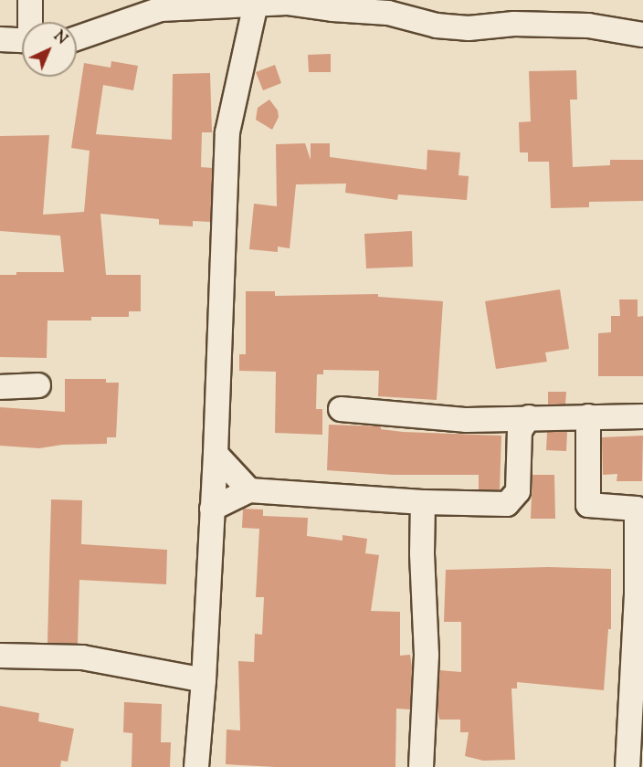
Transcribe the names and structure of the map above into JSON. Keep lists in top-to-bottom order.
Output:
{
  "north": "top right"
}
